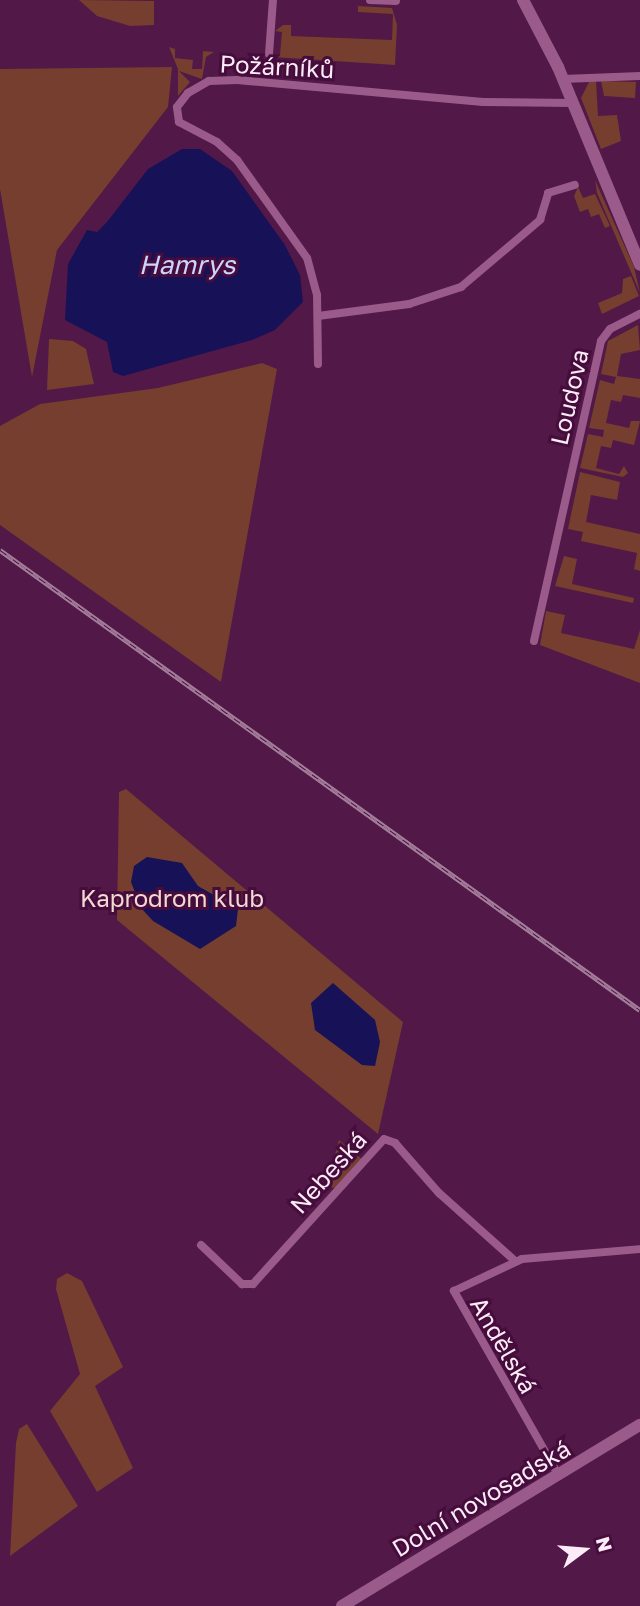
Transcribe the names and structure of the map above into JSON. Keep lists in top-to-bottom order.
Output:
{
  "streets": {
    "main road": ["Dolní novosadská"],
    "street": [
      "Požárníků",
      "Loudova",
      "Nebeská",
      "Andělská"
    ]
  },
  "crossings": [
    ["Nebeská", "Andělská"],
    ["Andělská", "Dolní novosadská"]
  ],
  "water": ["Hamrys"],
  "parks": ["Kaprodrom klub"],
  "north": "right"
}
